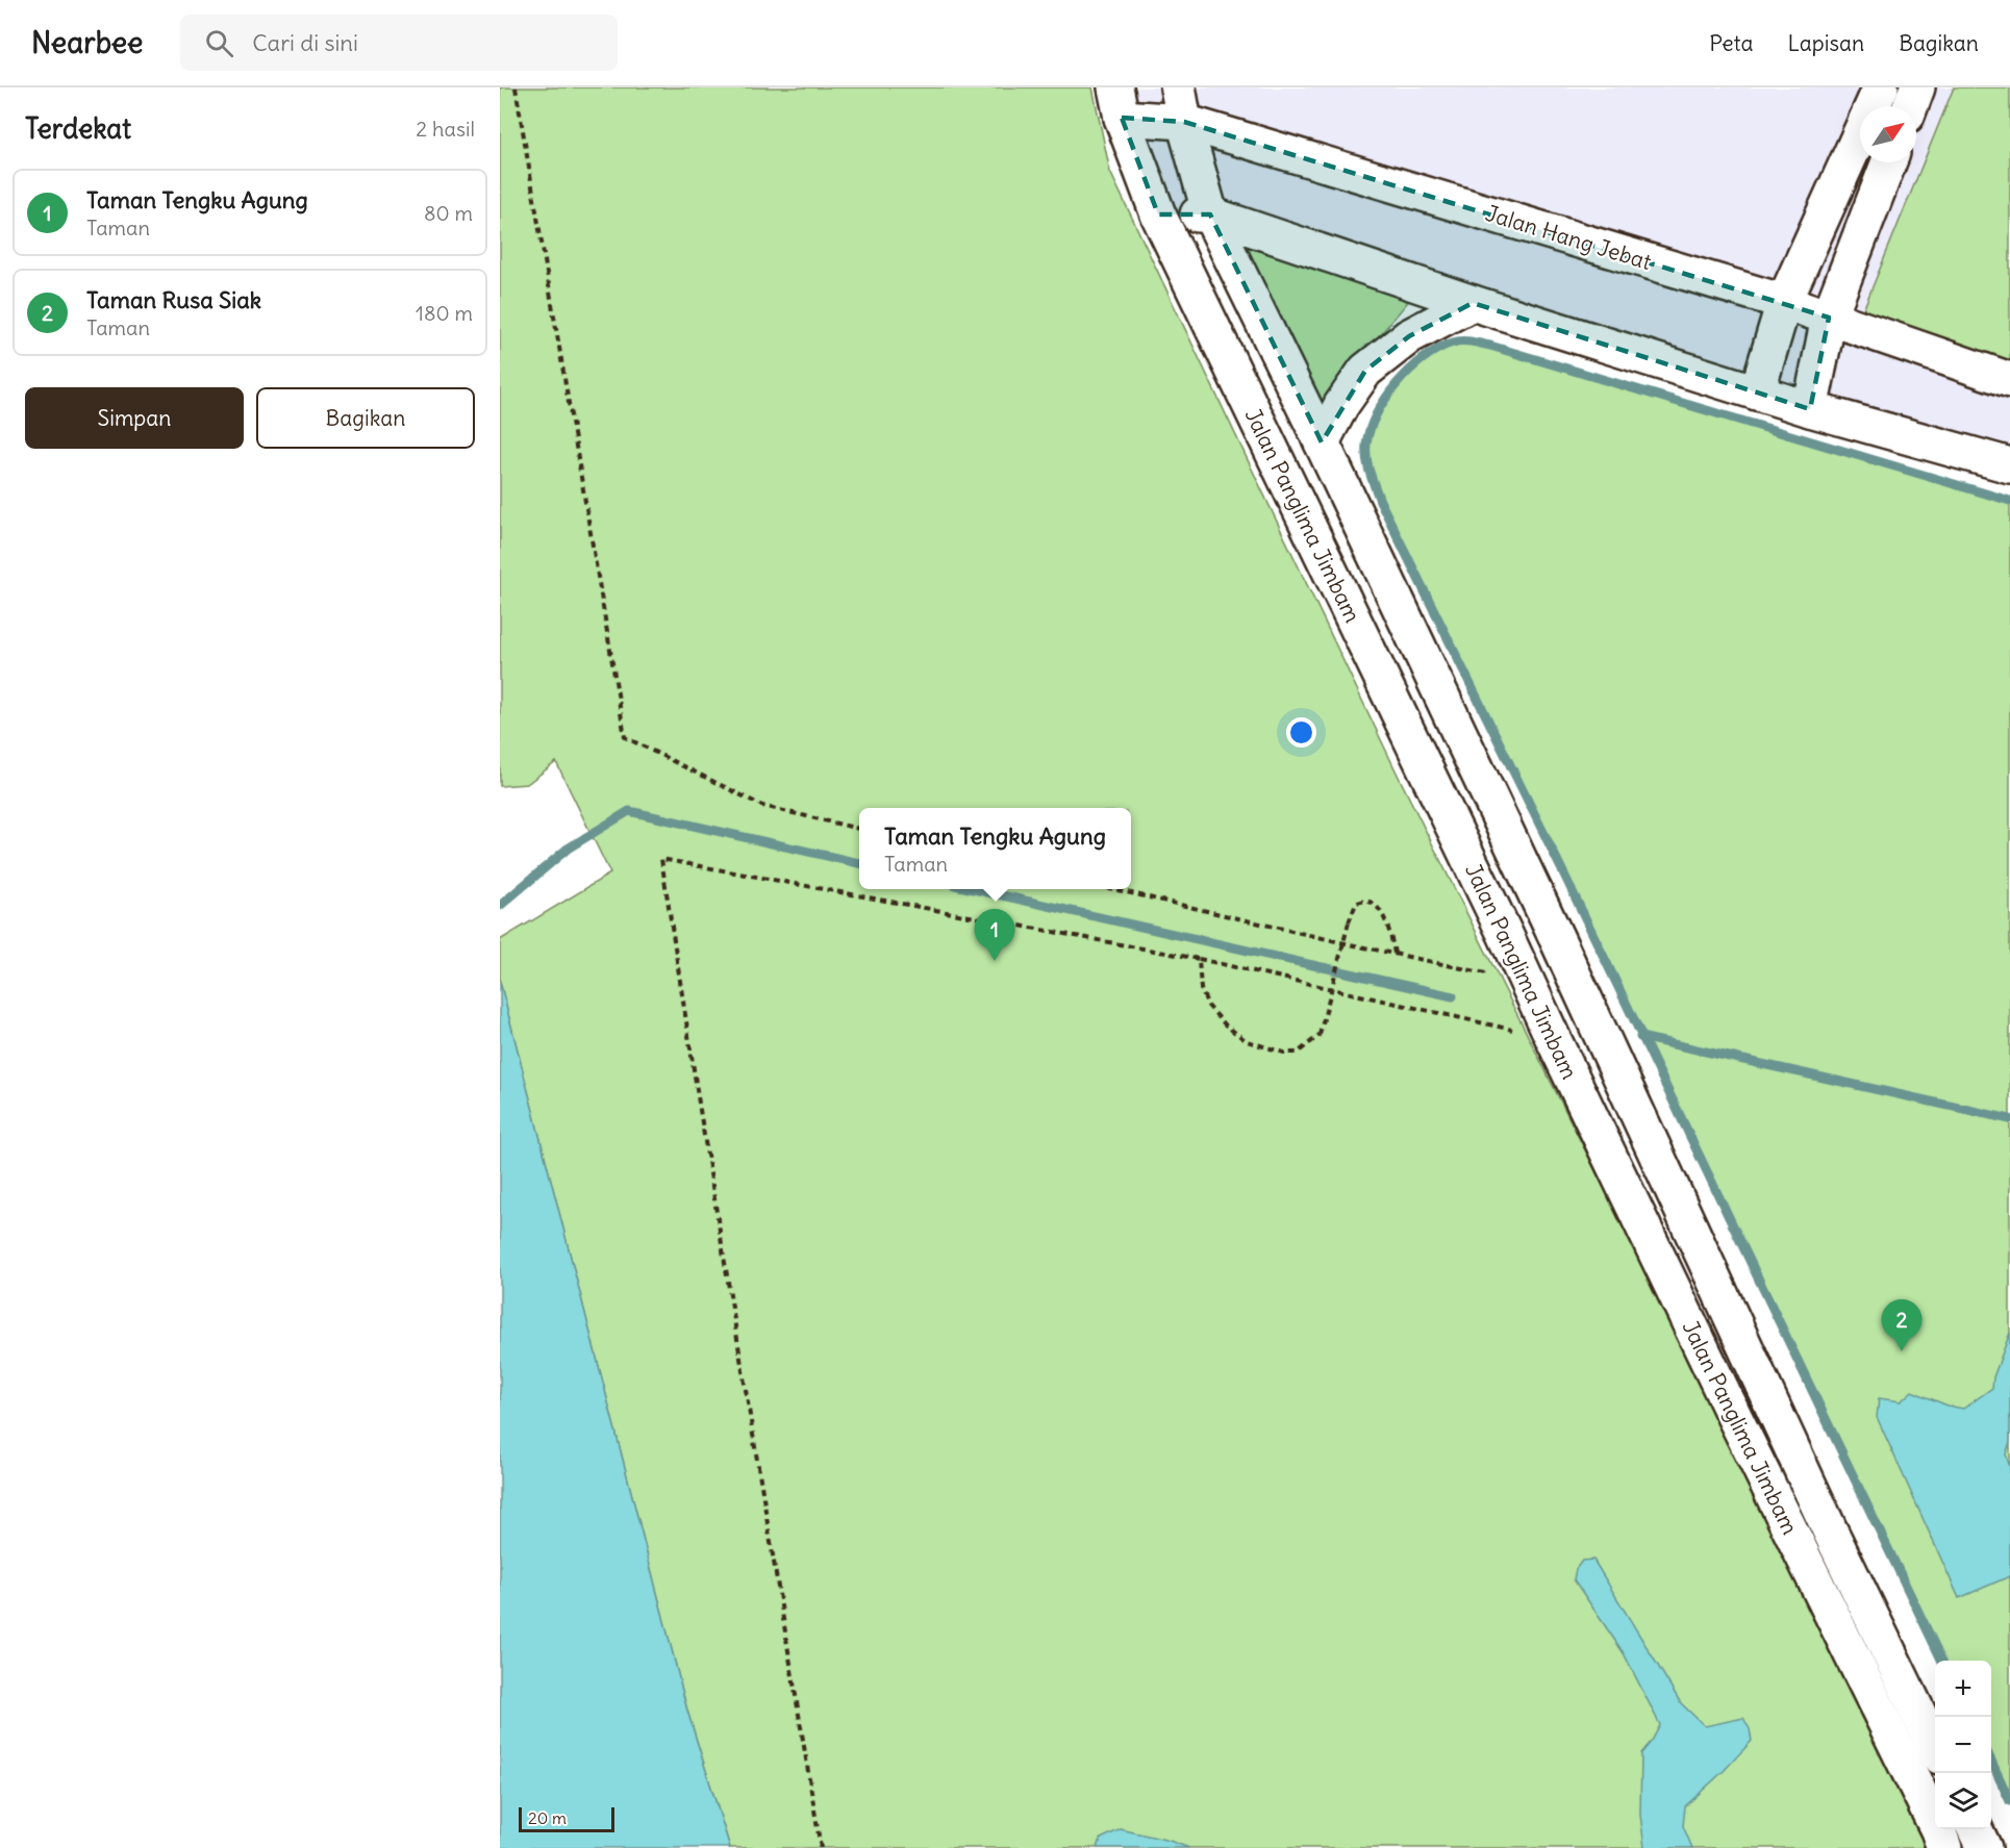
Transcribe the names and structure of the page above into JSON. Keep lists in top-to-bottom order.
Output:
{
  "streets": {
    "street": ["Jalan Hang Jebat", "Jalan Panglima Jimbam"]
  },
  "crossings": [
    ["Jalan Hang Jebat", "Jalan Panglima Jimbam"]
  ],
  "scale_bar": "20 m",
  "north": "top right",
  "page": {
    "header": "Nearbee",
    "search": "Cari di sini",
    "nav": ["Peta", "Lapisan", "Bagikan"],
    "heading": ["Terdekat", "2 hasil"],
    "list": [
      {
        "mark": "1",
        "name": "Taman Tengku Agung",
        "note": "Taman",
        "value": "80 m"
      },
      {
        "mark": "2",
        "name": "Taman Rusa Siak",
        "note": "Taman",
        "value": "180 m"
      }
    ],
    "buttons": ["Simpan", "Bagikan"],
    "popup": ["Taman Tengku Agung", "Taman"],
    "pins": ["1", "2"],
    "map_buttons": ["+", "−"],
    "scale": "20 m"
  }
}
